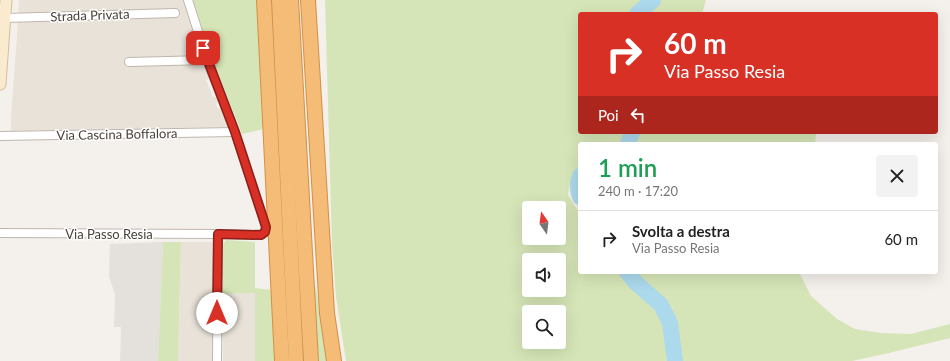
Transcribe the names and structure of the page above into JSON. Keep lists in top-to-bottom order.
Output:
{
  "streets": {
    "street": ["Strada Privata", "Via Cascina Boffalora", "Via Passo Resia"]
  },
  "crossings": [
    ["Via Cascina Boffalora", "Via Passo Resia"]
  ],
  "north": "top",
  "page": {
    "turn": ["60 m", "Via Passo Resia"],
    "then": "Poi",
    "heading": ["1 min", "240 m · 17:20"],
    "list": [
      {
        "name": "Svolta a destra",
        "note": "Via Passo Resia",
        "value": "60 m"
      }
    ]
  }
}
